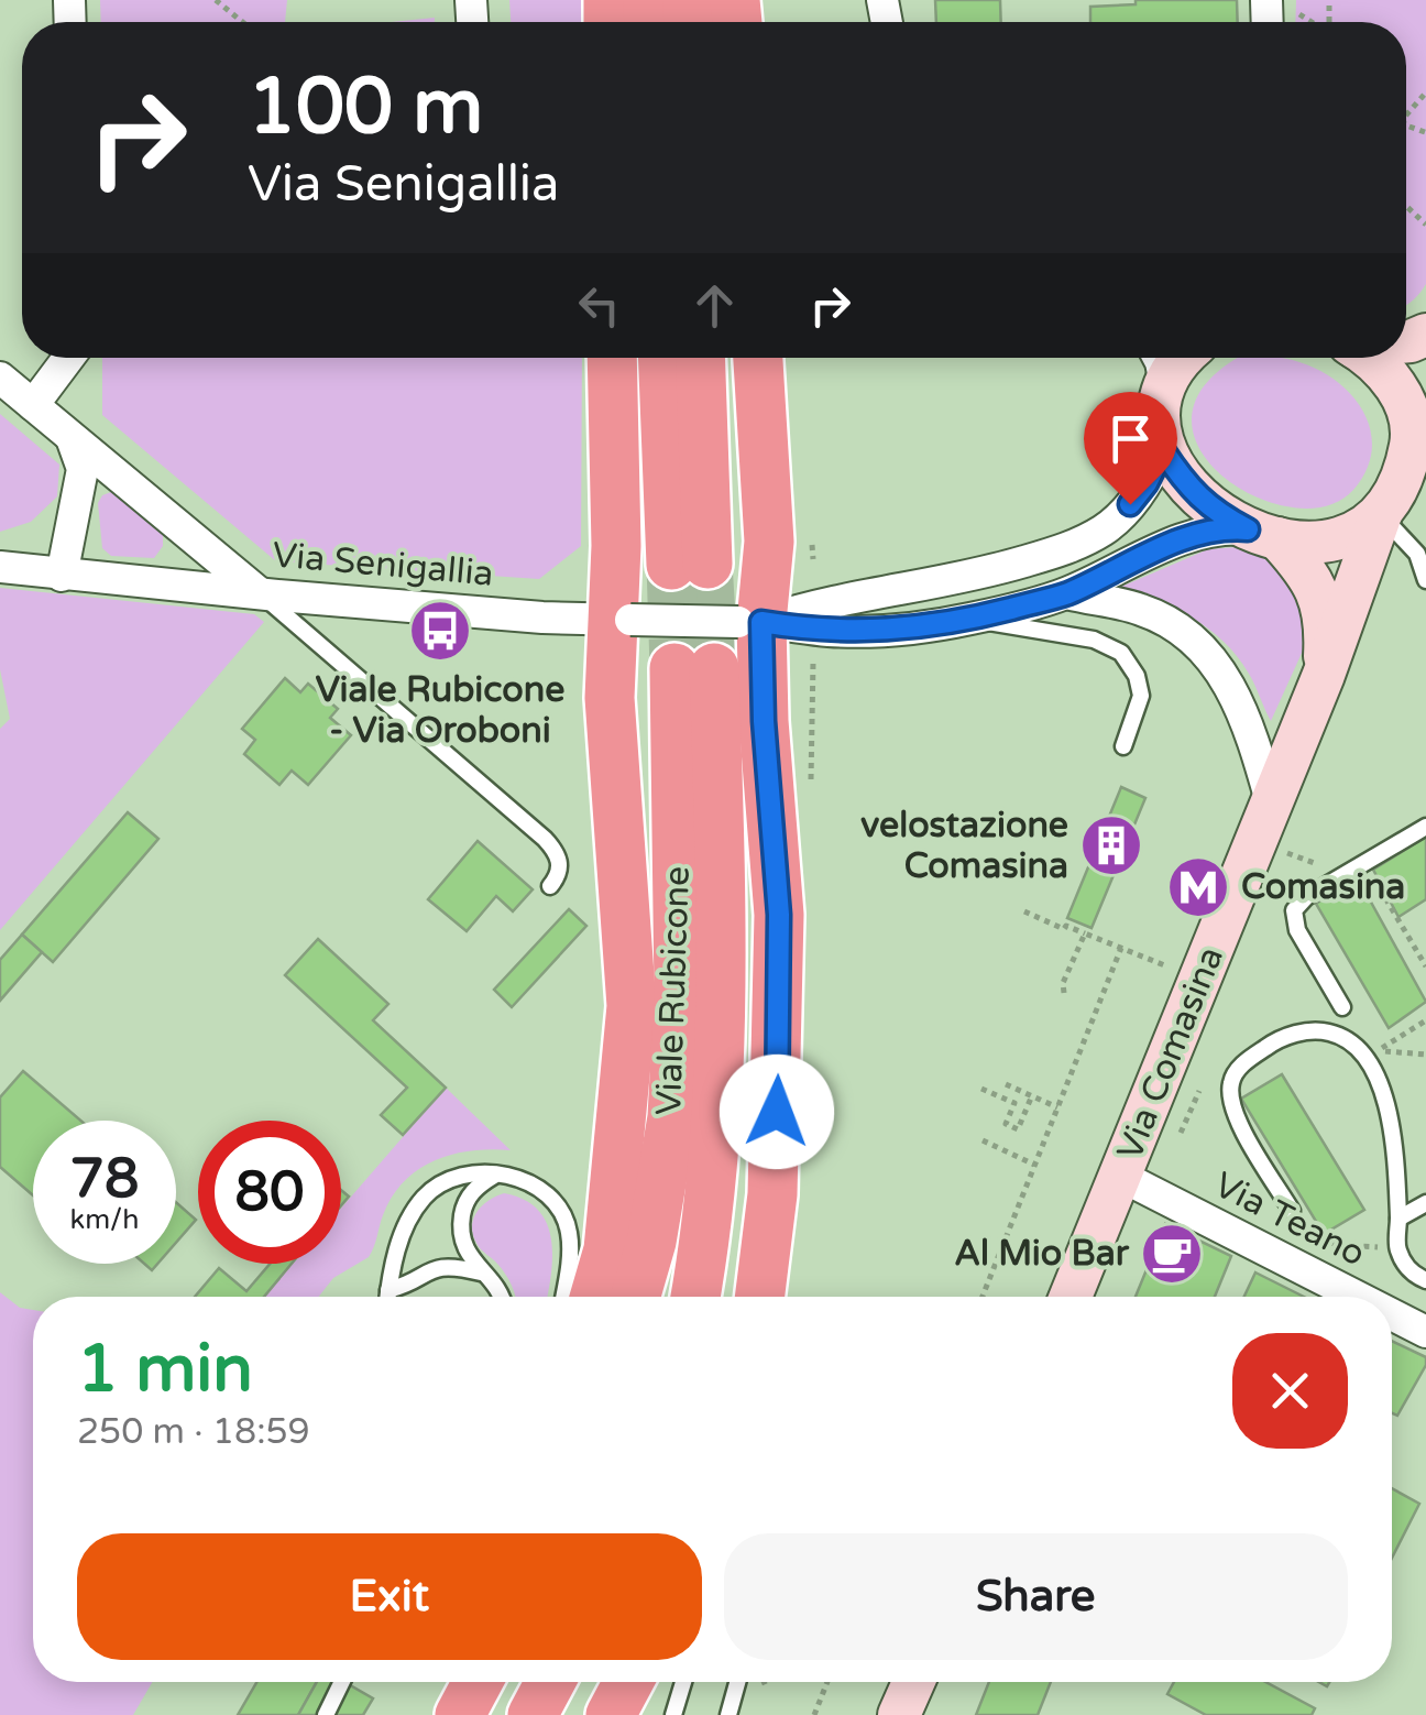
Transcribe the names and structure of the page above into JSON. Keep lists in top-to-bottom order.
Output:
{
  "streets": {
    "highway": ["Viale Rubicone"],
    "main road": ["Via Comasina"],
    "street": ["Via Senigallia", "Via Teano"]
  },
  "crossings": [
    ["Via Senigallia", "Via Comasina"],
    ["Via Comasina", "Via Teano"]
  ],
  "places": {
    "bus stop": ["Viale Rubicone - Via Oroboni"],
    "building": ["velostazione Comasina"],
    "metro station": ["Comasina"],
    "cafe": ["Al Mio Bar"]
  },
  "page": {
    "turn": ["100 m", "Via Senigallia"],
    "speed": "78 km/h",
    "limit": "80",
    "heading": ["1 min", "250 m · 18:59"],
    "buttons": ["Exit", "Share"]
  }
}
